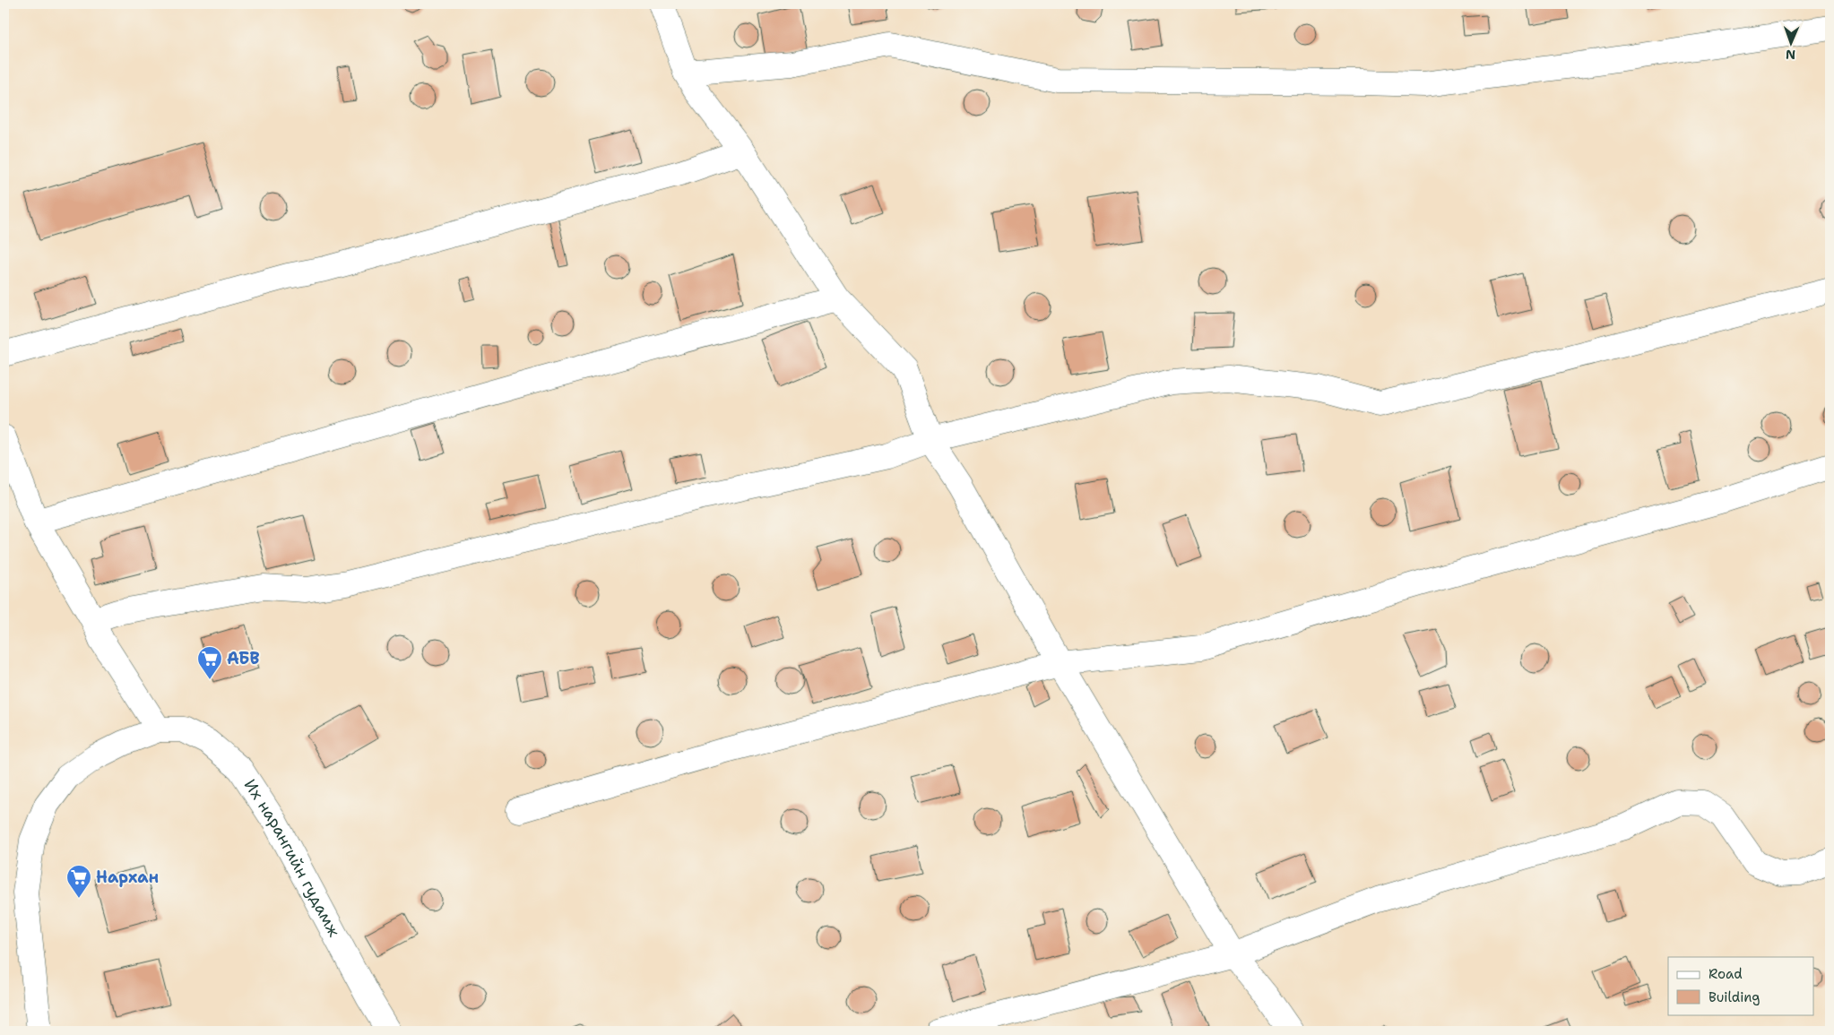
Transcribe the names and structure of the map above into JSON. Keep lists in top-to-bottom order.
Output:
{
  "streets": {
    "street": ["Их нарангийн гудамж"]
  },
  "places": {
    "supermarket": ["АБВ", "Нархан"]
  },
  "legend": ["Road", "Building"],
  "north": "bottom"
}
